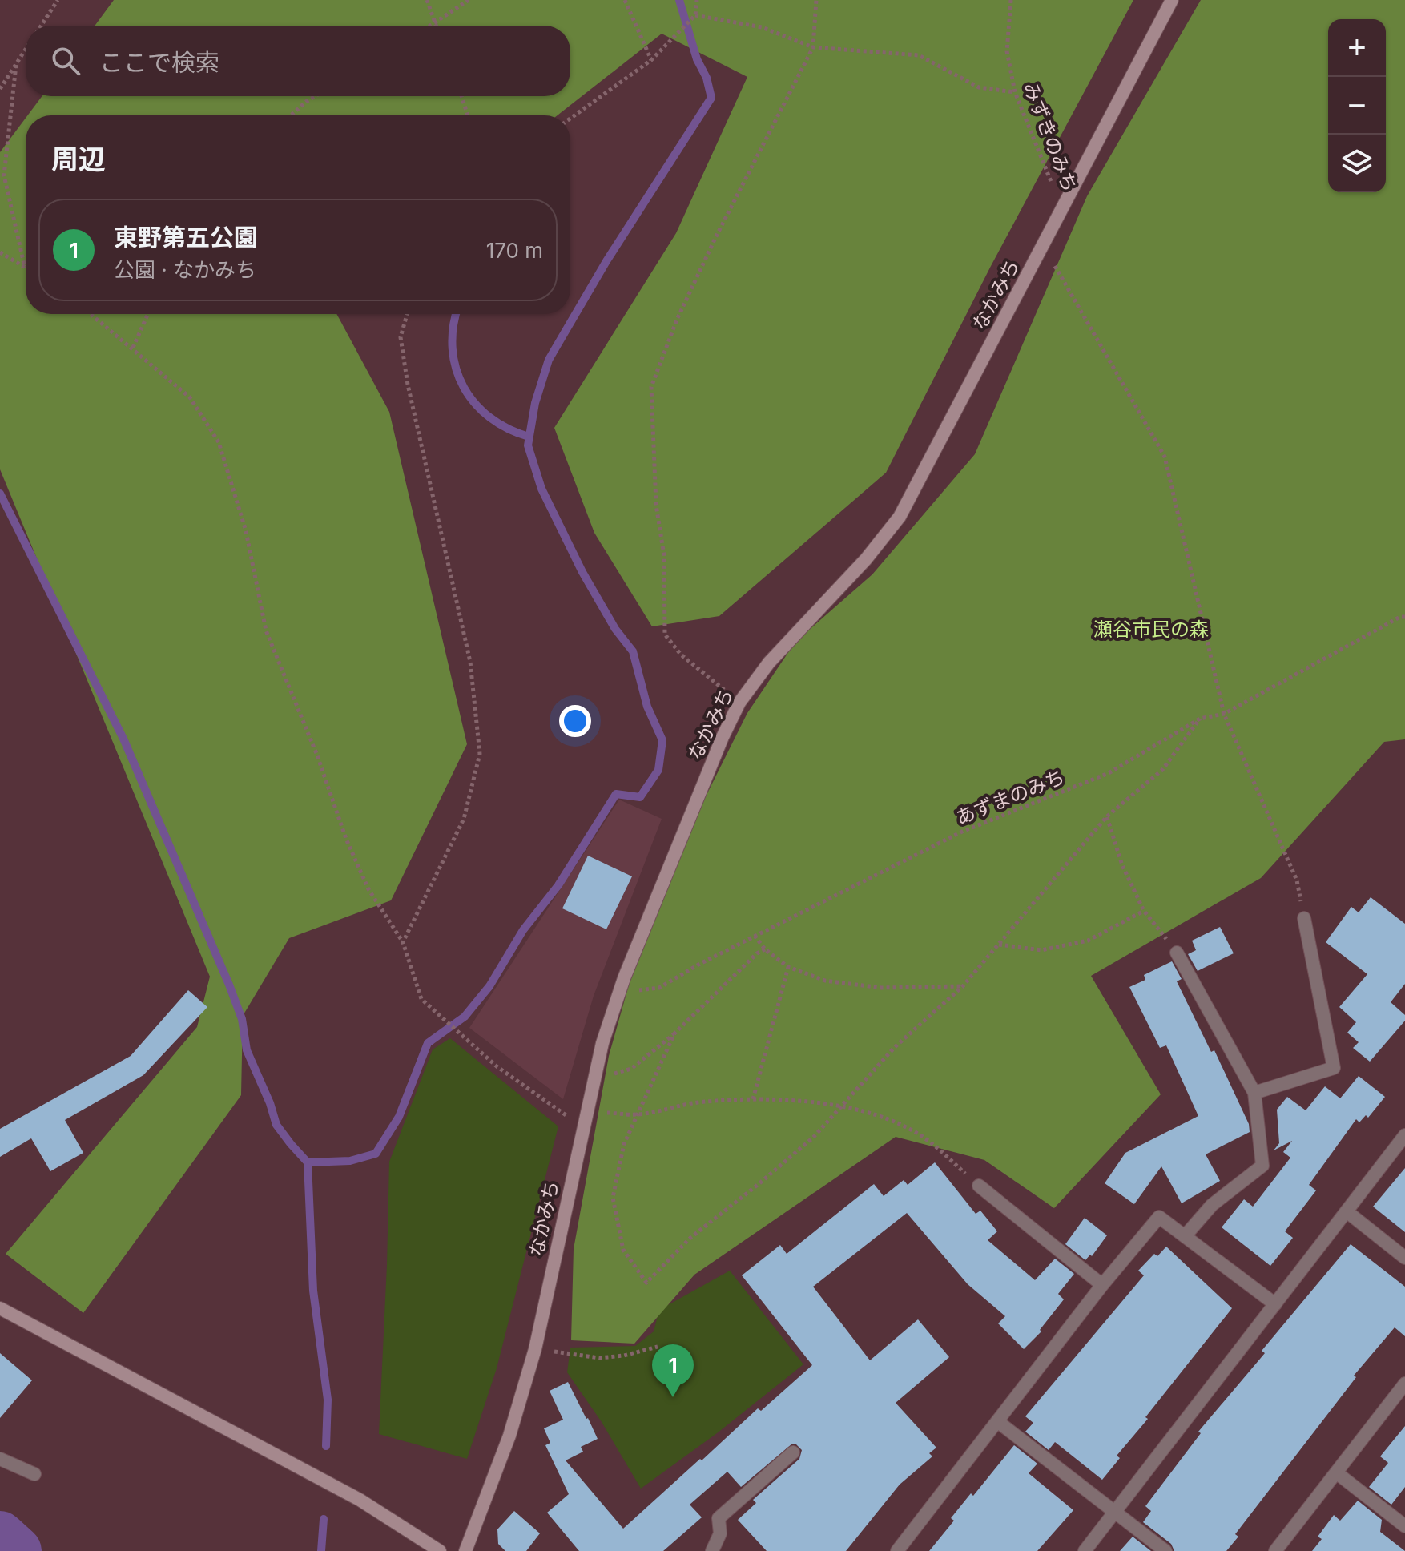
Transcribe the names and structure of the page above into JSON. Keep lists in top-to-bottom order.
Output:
{
  "streets": {
    "street": ["なかみち"],
    "path": ["みずきのみち", "あずまのみち"]
  },
  "crossings": [
    ["みずきのみち", "なかみち"],
    ["なかみち", "あずまのみち"]
  ],
  "parks": ["瀬谷市民の森"],
  "page": {
    "map_buttons": ["+", "−"],
    "search": "ここで検索",
    "heading": "周辺",
    "list": [
      {
        "mark": "1",
        "name": "東野第五公園",
        "note": "公園 · なかみち",
        "value": "170 m"
      }
    ],
    "pins": "1"
  }
}
